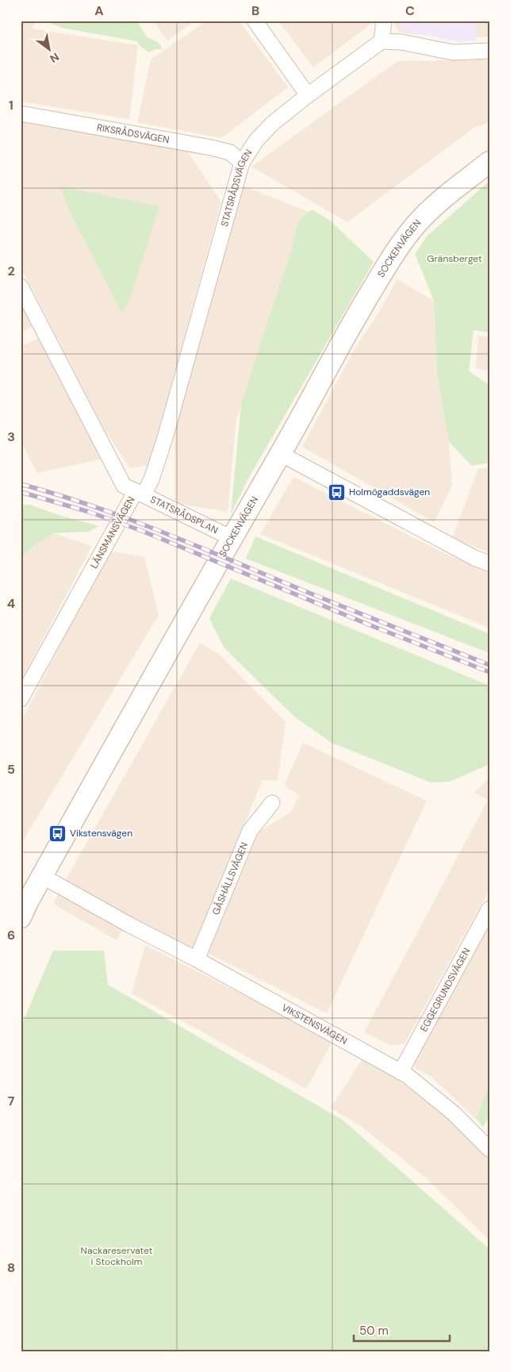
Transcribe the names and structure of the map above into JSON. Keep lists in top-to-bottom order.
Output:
{
  "streets": {
    "street": [
      "RIKSRÅDSVÄGEN",
      "STATSRÅDSVÄGEN",
      "SOCKENVÄGEN",
      "STATSRÅDSPLAN",
      "LÄNSMANSVÄGEN",
      "GÅSHÄLLSVÄGEN",
      "EGGEGRUNDSVÄGEN",
      "VIKSTENSVÄGEN"
    ]
  },
  "crossings": [
    ["RIKSRÅDSVÄGEN", "STATSRÅDSVÄGEN"],
    ["STATSRÅDSVÄGEN", "STATSRÅDSPLAN"],
    ["STATSRÅDSVÄGEN", "LÄNSMANSVÄGEN"],
    ["SOCKENVÄGEN", "STATSRÅDSPLAN"],
    ["SOCKENVÄGEN", "VIKSTENSVÄGEN"],
    ["STATSRÅDSPLAN", "LÄNSMANSVÄGEN"],
    ["GÅSHÄLLSVÄGEN", "VIKSTENSVÄGEN"],
    ["EGGEGRUNDSVÄGEN", "VIKSTENSVÄGEN"]
  ],
  "parks": ["Gränsberget", "Nackareservatet i Stockholm"],
  "places": {
    "bus stop": ["Holmögaddsvägen", "Vikstensvägen"]
  },
  "scale_bar": "50 m",
  "north": "bottom right",
  "grid": {
    "columns": ["A", "B", "C"],
    "rows": [
      "1",
      "2",
      "3",
      "4",
      "5",
      "6",
      "7",
      "8"
    ]
  }
}
